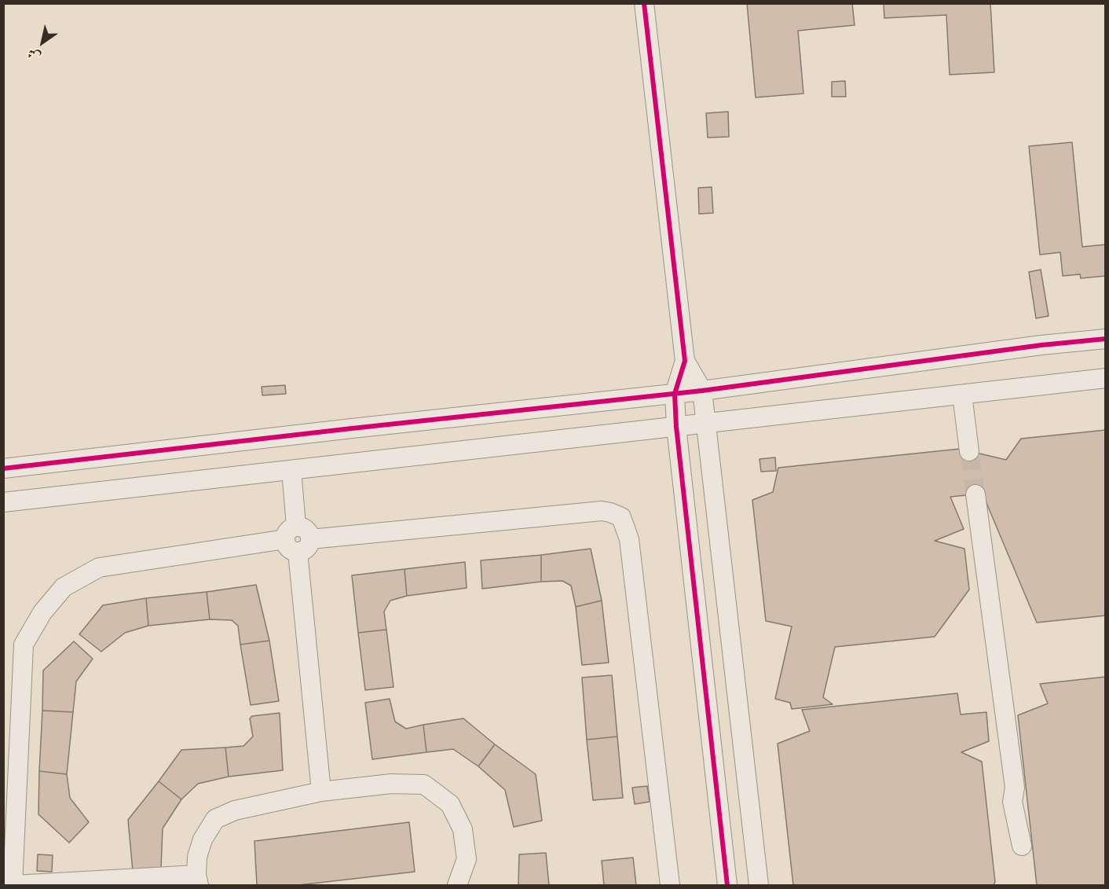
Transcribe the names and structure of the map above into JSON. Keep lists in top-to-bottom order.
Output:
{
  "north": "bottom left"
}
